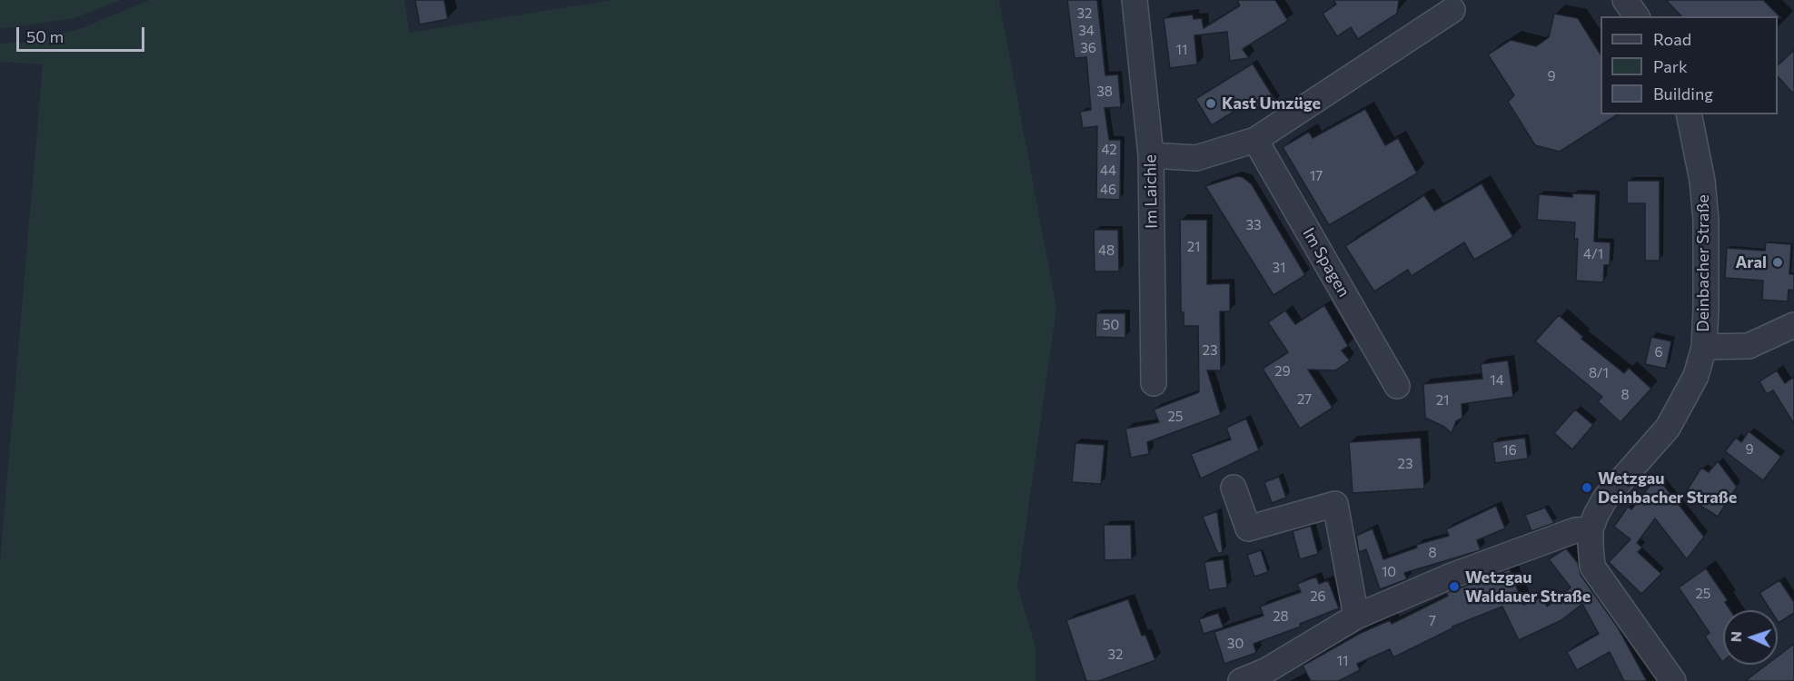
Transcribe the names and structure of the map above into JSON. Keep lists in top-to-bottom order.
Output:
{
  "streets": {
    "street": ["Im Laichle", "Im Spagen", "Deinbacher Straße"]
  },
  "places": [
    "Kast Umzüge",
    "Aral",
    "Wetzgau Deinbacher Straße",
    "Wetzgau Waldauer Straße"
  ],
  "house_numbers": [
    "32",
    "34",
    "36",
    "11",
    "9",
    "38",
    "42",
    "44",
    "17",
    "46",
    "33",
    "21",
    "48",
    "4/1",
    "31",
    "50",
    "23",
    "6",
    "29",
    "8/1",
    "14",
    "8",
    "27",
    "21",
    "25",
    "9",
    "16",
    "23",
    "8",
    "10",
    "25",
    "26",
    "28",
    "7",
    "30",
    "32",
    "11"
  ],
  "legend": ["Road", "Park", "Building"],
  "scale_bar": "50 m",
  "north": "left"
}
